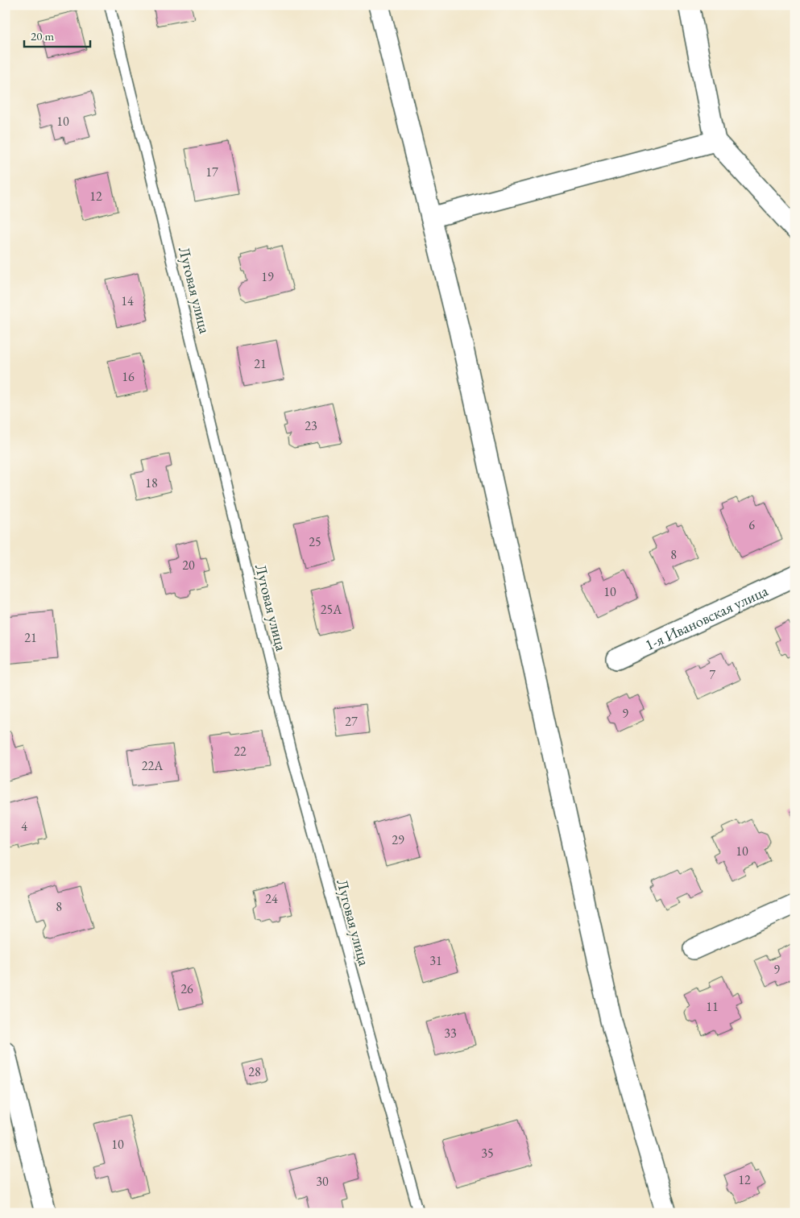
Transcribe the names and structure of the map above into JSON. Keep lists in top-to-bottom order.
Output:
{
  "streets": {
    "street": ["1-я Ивановская улица"],
    "lane": ["Луговая улица"]
  },
  "house_numbers": [
    "10",
    "17",
    "12",
    "19",
    "14",
    "21",
    "16",
    "23",
    "18",
    "6",
    "25",
    "8",
    "20",
    "10",
    "25А",
    "21",
    "7",
    "9",
    "27",
    "22",
    "22А",
    "4",
    "29",
    "10",
    "24",
    "8",
    "31",
    "9",
    "26",
    "11",
    "33",
    "28",
    "10",
    "35",
    "12",
    "30"
  ],
  "scale_bar": "20 m"
}
